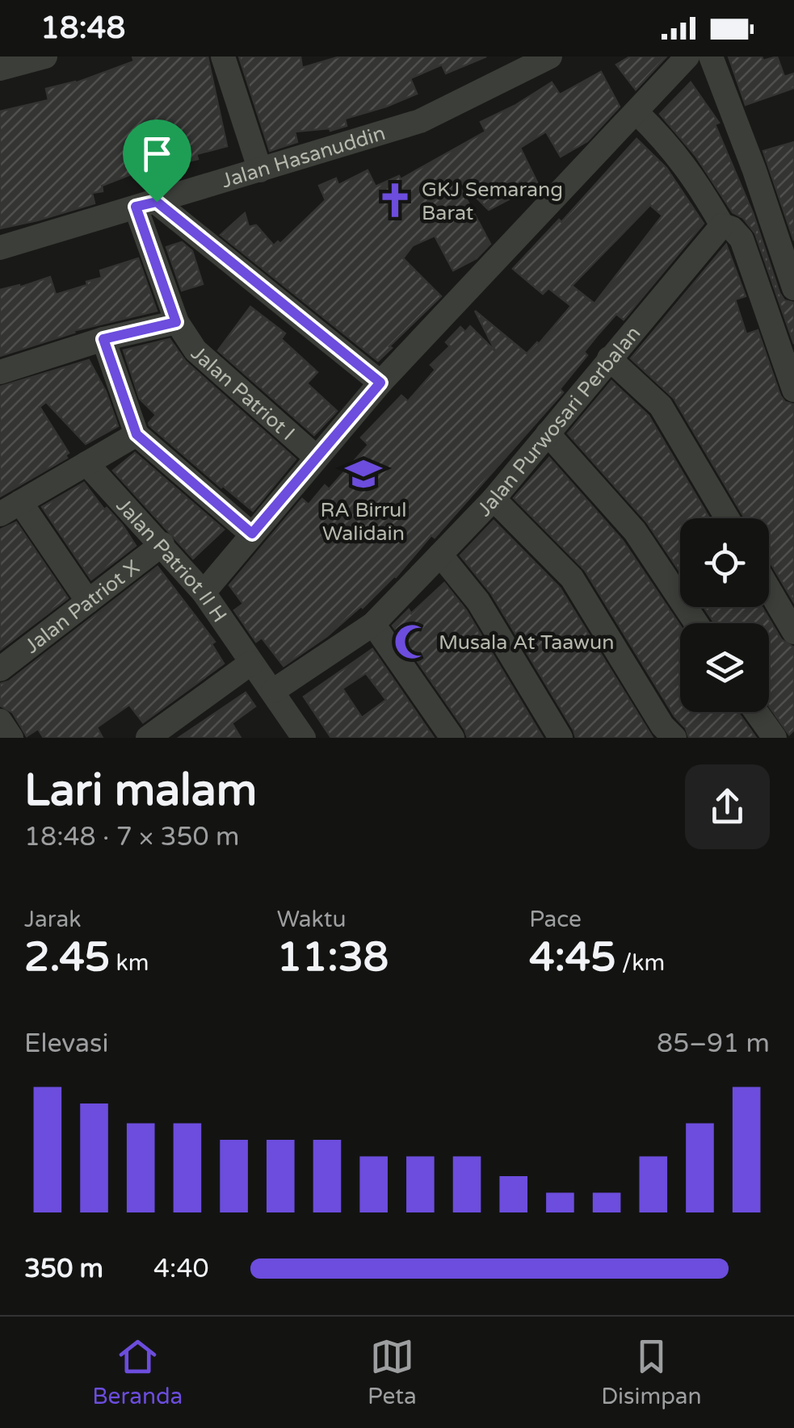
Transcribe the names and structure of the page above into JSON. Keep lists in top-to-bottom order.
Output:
{
  "streets": {
    "street": [
      "Jalan Hasanuddin",
      "Jalan Patriot I",
      "Jalan Purwosari Perbalan",
      "Jalan Patriot II H",
      "Jalan Patriot X"
    ]
  },
  "crossings": [
    ["Jalan Hasanuddin", "Jalan Patriot I"],
    ["Jalan Purwosari Perbalan", "Jalan Patriot II H"],
    ["Jalan Patriot II H", "Jalan Patriot X"]
  ],
  "places": {
    "church": ["GKJ Semarang Barat"],
    "school or university": ["RA Birrul Walidain"],
    "mosque": ["Musala At Taawun"]
  },
  "page": {
    "status": "18:48",
    "heading": ["Lari malam", "18:48 · 7 × 350 m"],
    "stats": [
      ["Jarak", "2.45 km"],
      ["Waktu", "11:38"],
      ["Pace", "4:45 /km"]
    ],
    "chart": ["Elevasi", "85–91 m"],
    "list": [
      {
        "name": "350 m",
        "note": "4:40"
      }
    ],
    "tabs": ["Beranda", "Peta", "Disimpan"]
  }
}
